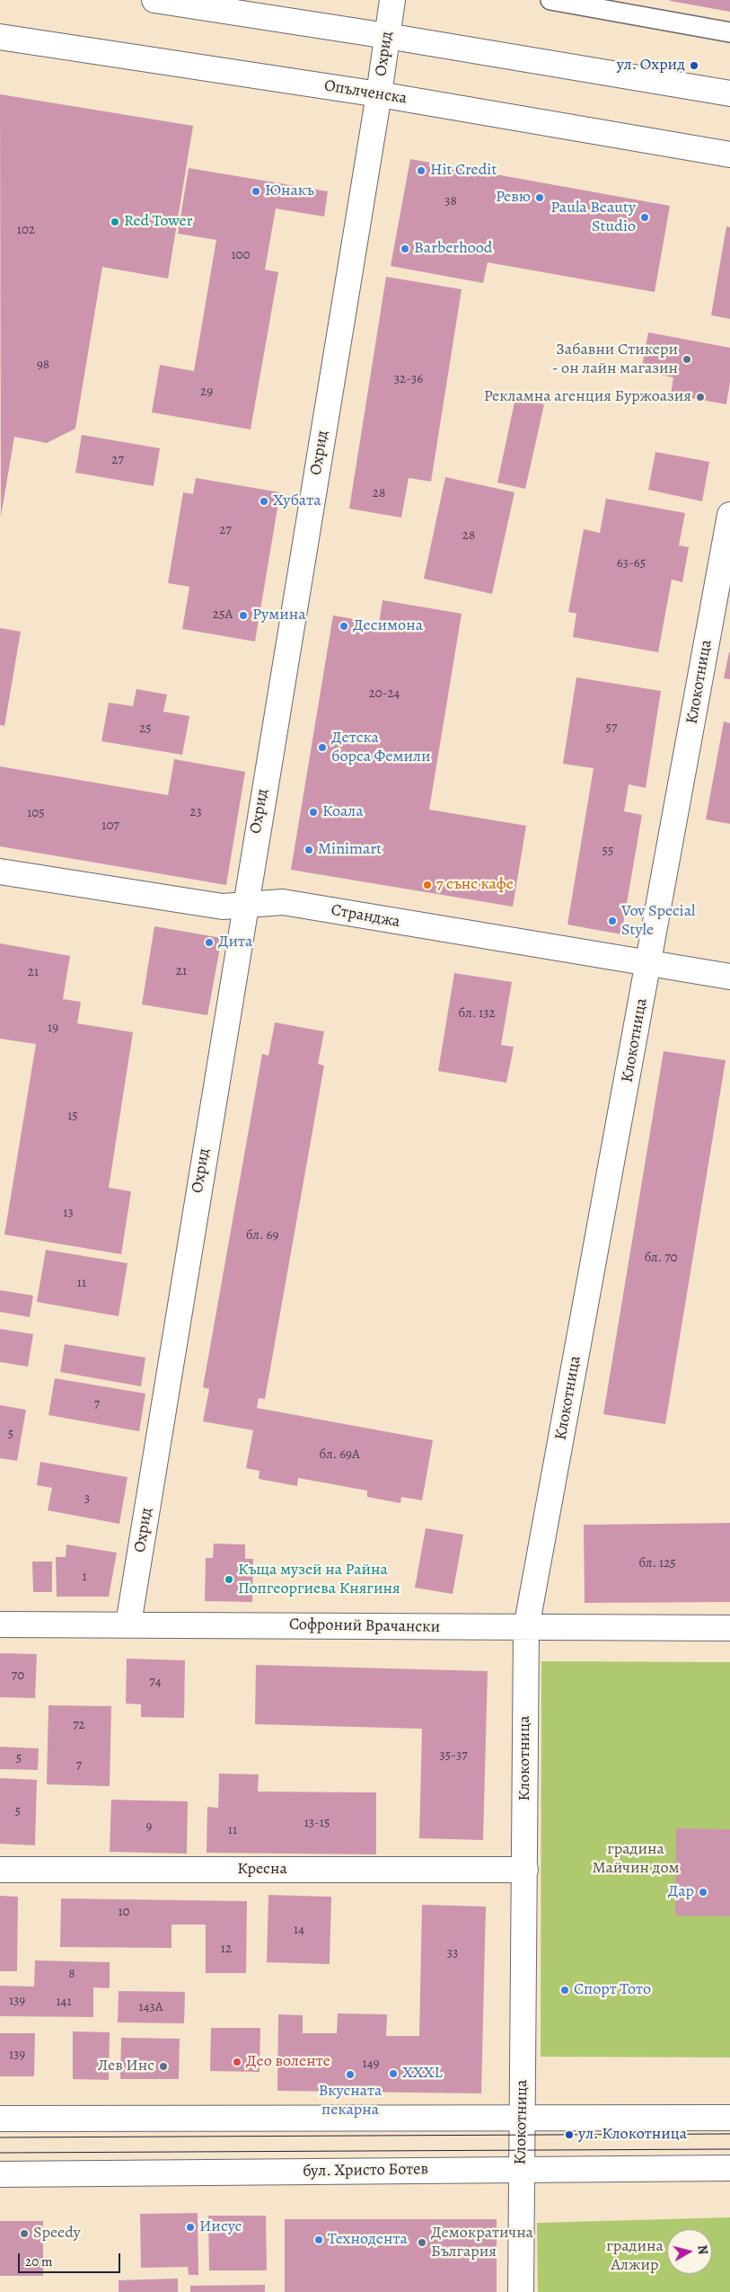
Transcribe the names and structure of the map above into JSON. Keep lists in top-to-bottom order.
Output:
{
  "streets": {
    "street": [
      "Охрид",
      "Опълченска",
      "Клокотница",
      "Странджа",
      "Софроний Врачански",
      "Кресна",
      "бул. Христо Ботев"
    ]
  },
  "crossings": [
    ["Охрид", "Опълченска"],
    ["Охрид", "Странджа"],
    ["Охрид", "Софроний Врачански"],
    ["Клокотница", "Странджа"],
    ["Клокотница", "Софроний Врачански"],
    ["Клокотница", "Кресна"],
    ["Клокотница", "бул. Христо Ботев"]
  ],
  "parks": ["градина Майчин дом", "градина Алжир"],
  "places": [
    "ул. Охрид",
    "Hit Credit",
    "Юнакъ",
    "Ревю",
    "Paula Beauty Studio",
    "Red Tower",
    "Barberhood",
    "Забавни Стикери - он лайн магазин",
    "Рекламна агенция Буржоазия",
    "Хубата",
    "Румина",
    "Десимона",
    "Детска борса Фемили",
    "Коала",
    "Minimart",
    "7 сънс кафе",
    "Vov Special Style",
    "Дита",
    "Къща музей на Райна Попгеоргиева Княгиня",
    "Дар",
    "Спорт Тото",
    "Део воленте",
    "Лев Инс",
    "XXXL",
    "Вкусната пекарна",
    "ул. Клокотница",
    "Иисус",
    "Speedy",
    "Технодента",
    "Демократична България"
  ],
  "house_numbers": [
    "38",
    "102",
    "100",
    "98",
    "32-36",
    "29",
    "27",
    "28",
    "27",
    "28",
    "63-65",
    "25А",
    "20-24",
    "57",
    "25",
    "23",
    "105",
    "107",
    "55",
    "21",
    "21",
    "бл. 132",
    "19",
    "15",
    "13",
    "бл. 69",
    "бл. 70",
    "11",
    "7",
    "5",
    "бл. 69А",
    "3",
    "бл. 125",
    "1",
    "70",
    "74",
    "72",
    "35-37",
    "5",
    "7",
    "5",
    "13-15",
    "9",
    "11",
    "10",
    "14",
    "12",
    "33",
    "8",
    "139",
    "141",
    "143А",
    "139",
    "149"
  ],
  "scale_bar": "20 m",
  "north": "right"
}
